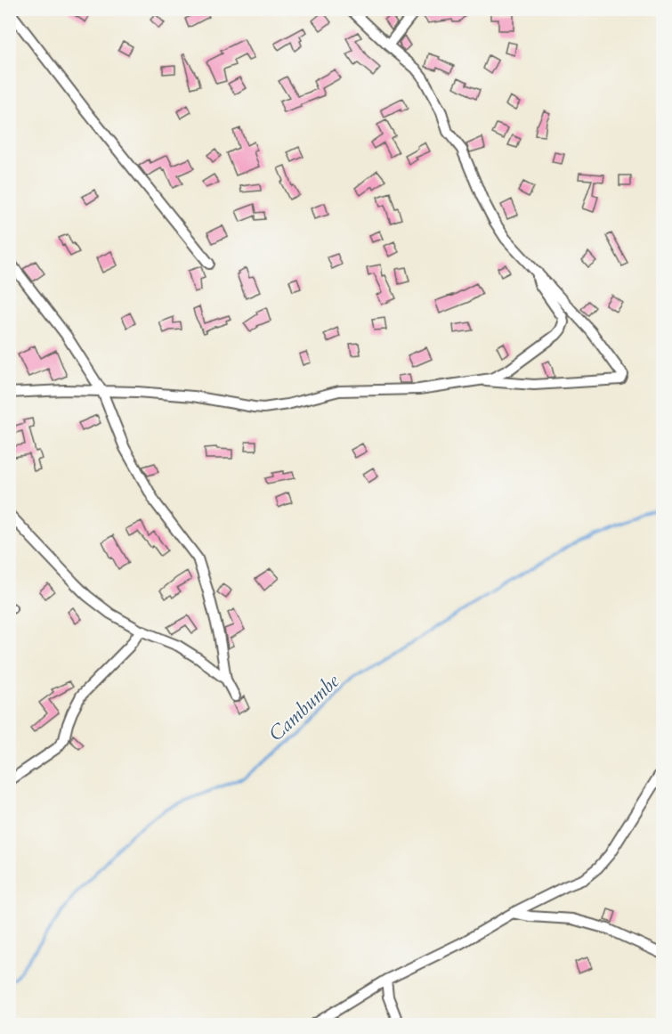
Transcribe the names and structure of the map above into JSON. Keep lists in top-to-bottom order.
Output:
{
  "water": ["Cambumbe"]
}
